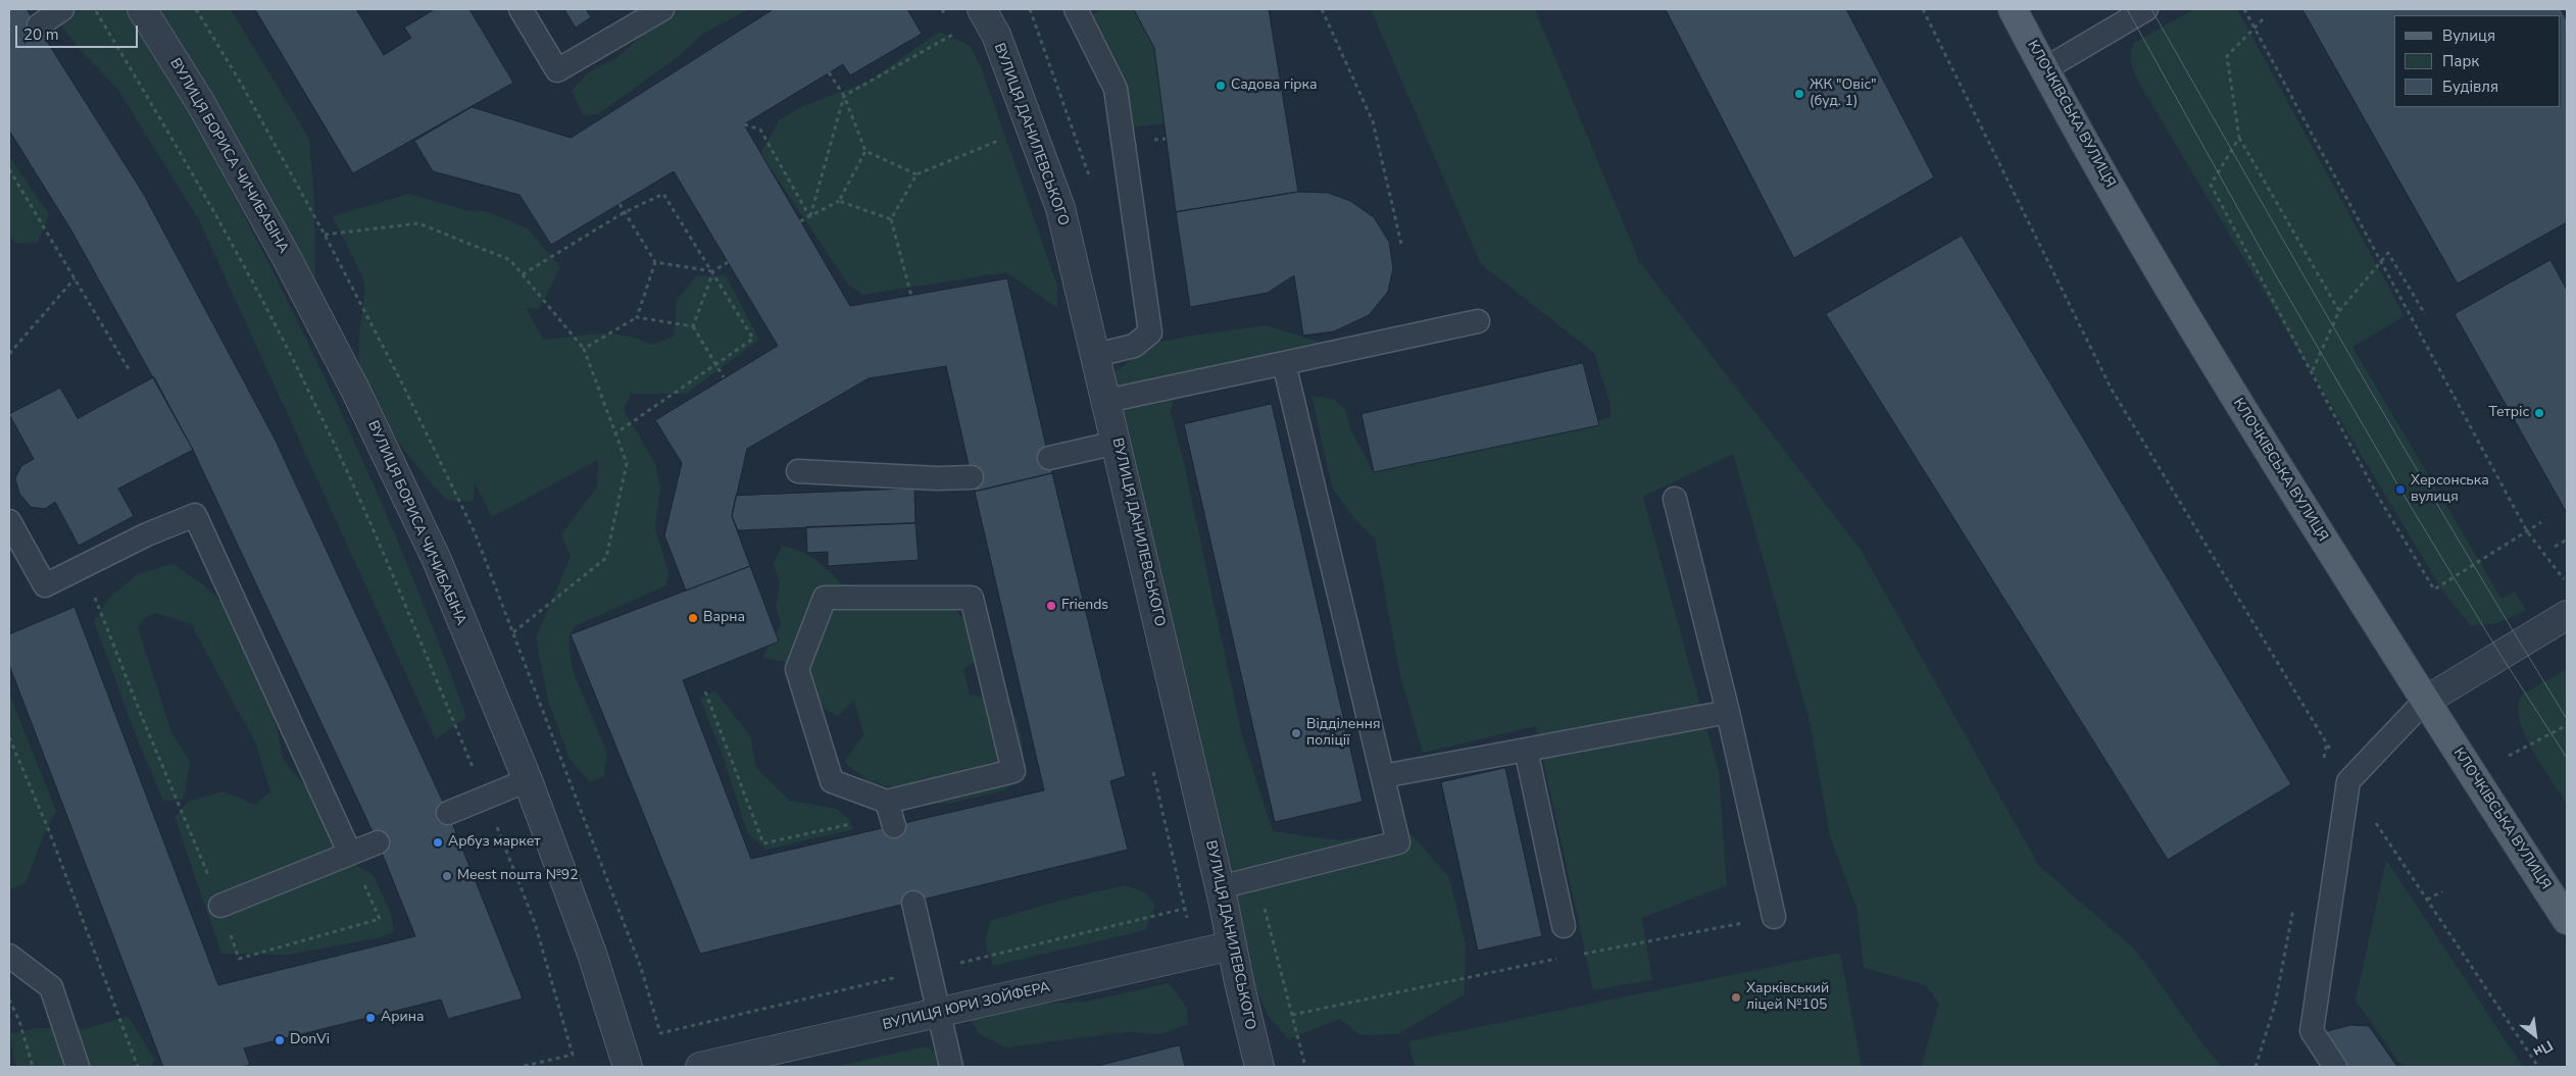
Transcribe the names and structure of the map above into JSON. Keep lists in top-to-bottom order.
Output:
{
  "streets": {
    "main road": ["КЛОЧКІВСЬКА ВУЛИЦЯ"],
    "street": ["ВУЛИЦЯ ДАНИЛЕВСЬКОГО", "ВУЛИЦЯ БОРИСА ЧИЧИБАБІНА", "ВУЛИЦЯ ЮРИ ЗОЙФЕРА"]
  },
  "crossings": [
    ["ВУЛИЦЯ ДАНИЛЕВСЬКОГО", "ВУЛИЦЯ ЮРИ ЗОЙФЕРА"]
  ],
  "places": [
    "Садова гірка",
    "ЖК \"Овіс\" (буд. 1)",
    "Тетріс",
    "Херсонська вулиця",
    "Friends",
    "Варна",
    "Відділення поліції",
    "Арбуз маркет",
    "Meest пошта №92",
    "Харківський ліцей №105",
    "Арина",
    "DonVi"
  ],
  "legend": ["Вулиця", "Парк", "Будівля"],
  "scale_bar": "20 m",
  "north": "bottom right"
}
